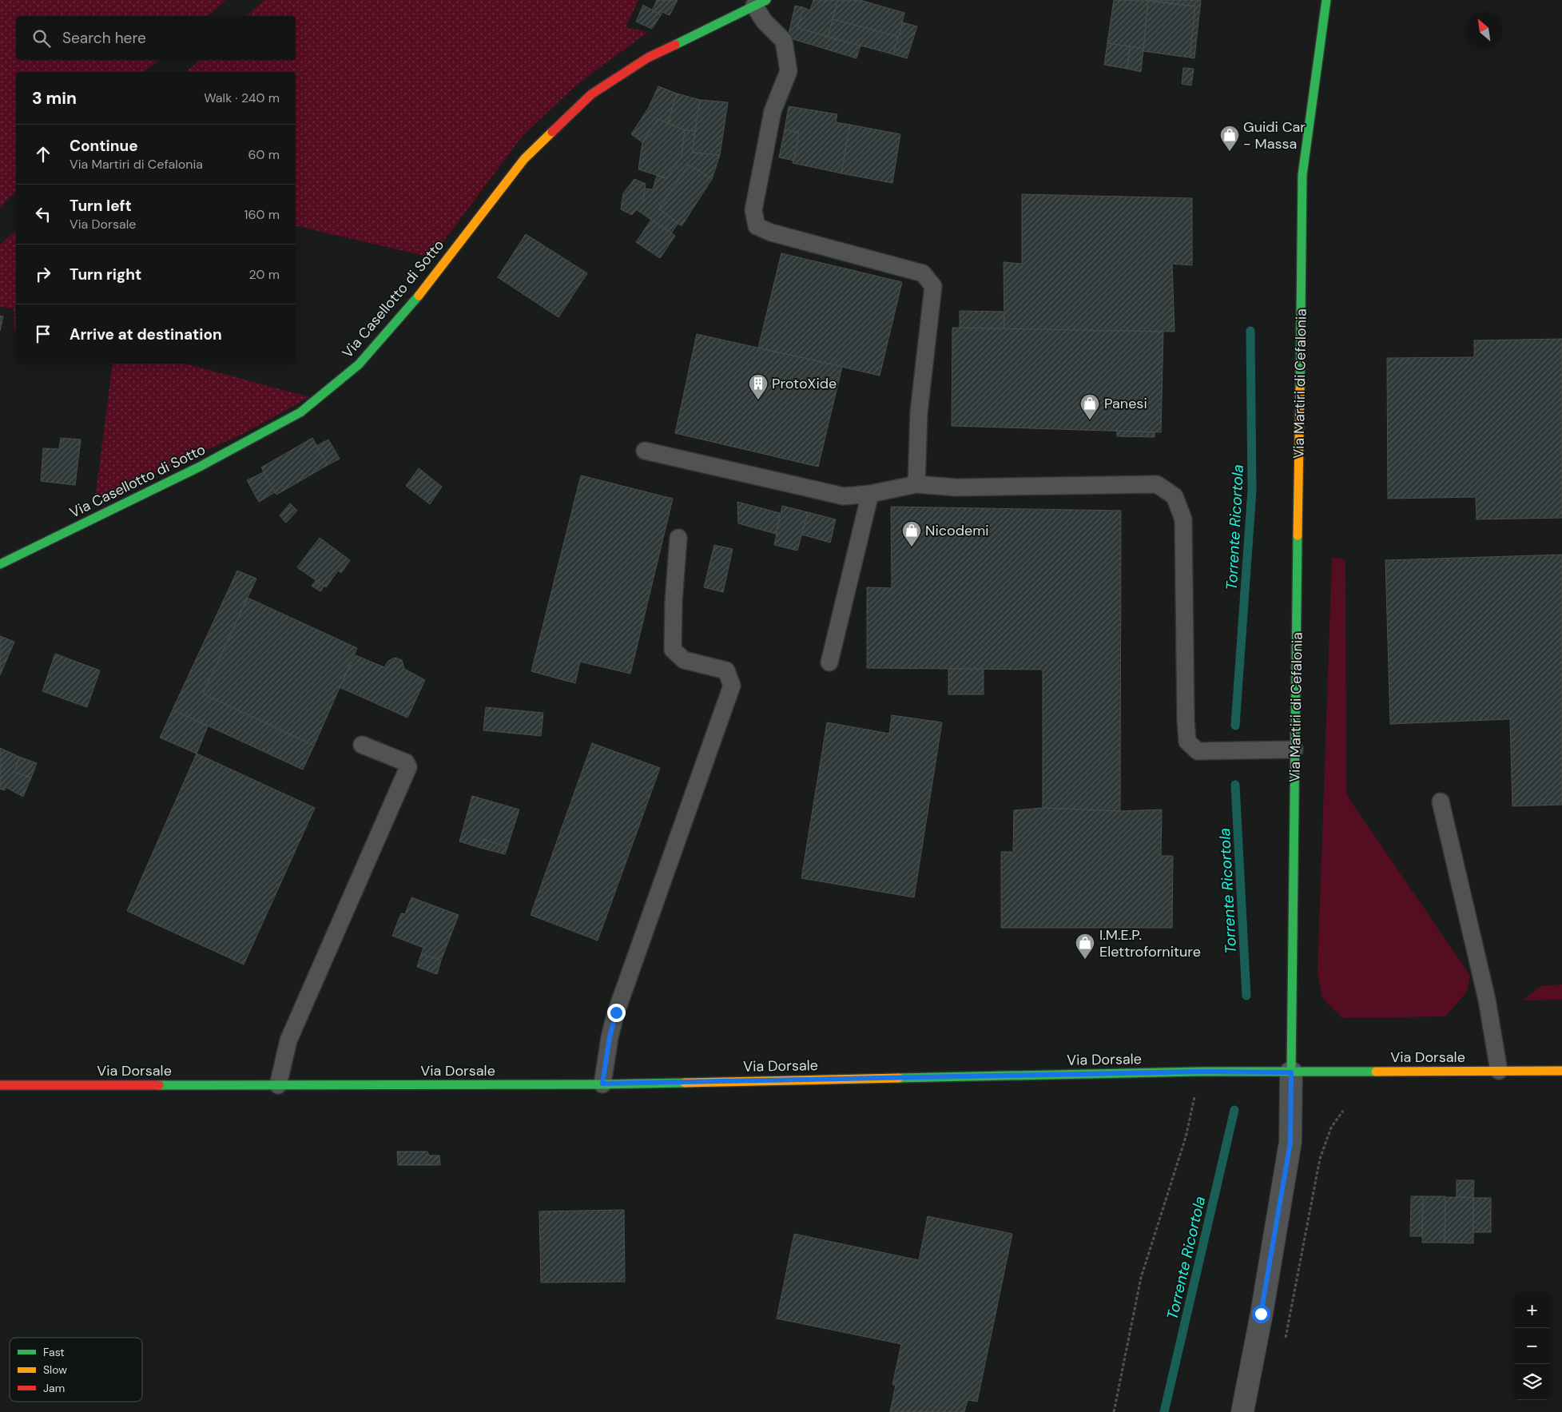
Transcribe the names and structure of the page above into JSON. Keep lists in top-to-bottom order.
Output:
{
  "streets": {
    "street": ["Via Casellotto di Sotto", "Via Martiri di Cefalonia", "Via Dorsale"]
  },
  "crossings": [
    ["Via Martiri di Cefalonia", "Via Dorsale"]
  ],
  "water": ["Torrente Ricortola"],
  "places": {
    "shop": [
      "Guidi Car - Massa",
      "Panesi",
      "Nicodemi",
      "I.M.E.P. Elettroforniture"
    ],
    "building": ["ProtoXide"]
  },
  "legend": ["Fast", "Slow", "Jam"],
  "north": "top left",
  "page": {
    "search": "Search here",
    "heading": ["3 min", "Walk · 240 m"],
    "list": [
      ["Continue", "Via Martiri di Cefalonia", "60 m"],
      ["Turn left", "Via Dorsale", "160 m"],
      ["Turn right", "20 m"],
      "Arrive at destination"
    ],
    "map_buttons": ["+", "−"]
  }
}
